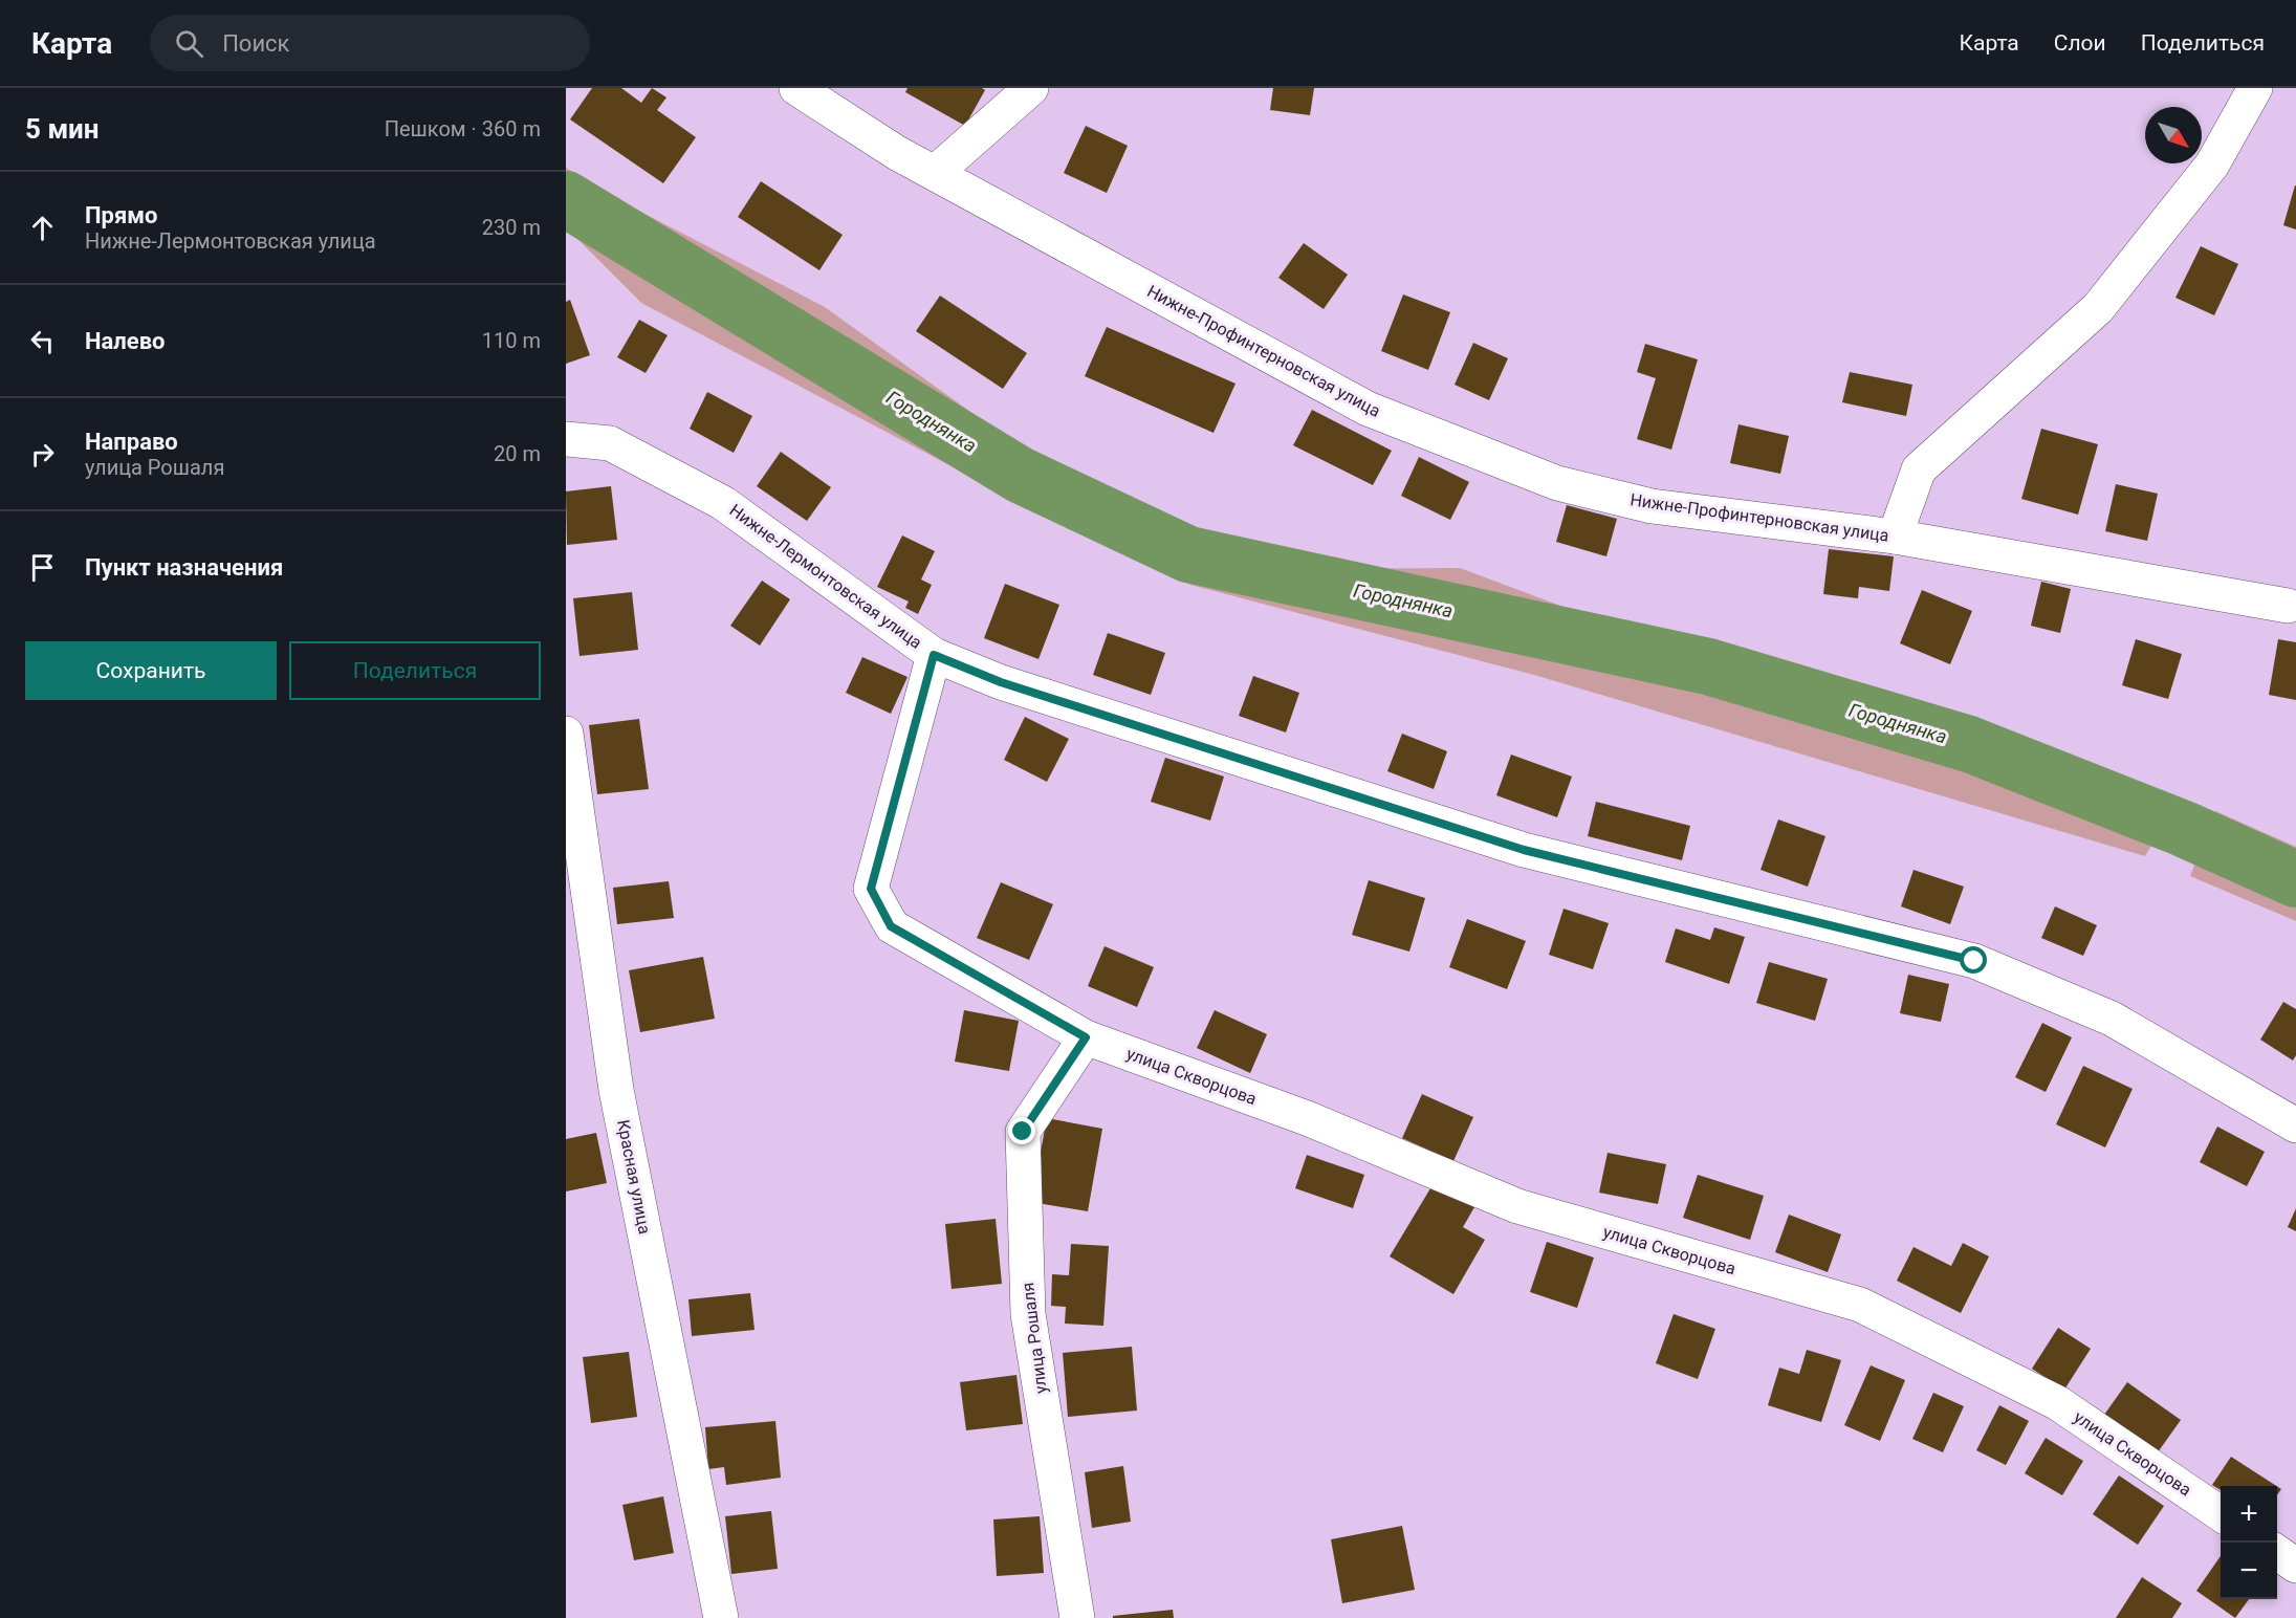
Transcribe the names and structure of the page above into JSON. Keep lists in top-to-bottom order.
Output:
{
  "streets": {
    "street": [
      "Нижне-Профинтерновская улица",
      "Нижне-Лермонтовская улица",
      "улица Скворцова",
      "Красная улица",
      "улица Рошаля"
    ]
  },
  "crossings": [
    ["Нижне-Лермонтовская улица", "улица Скворцова"],
    ["улица Скворцова", "улица Рошаля"]
  ],
  "water": ["Городнянка"],
  "north": "bottom right",
  "page": {
    "header": "Карта",
    "search": "Поиск",
    "nav": ["Карта", "Слои", "Поделиться"],
    "heading": ["5 мин", "Пешком · 360 m"],
    "list": [
      ["Прямо", "Нижне-Лермонтовская улица", "230 m"],
      ["Налево", "110 m"],
      ["Направо", "улица Рошаля", "20 m"],
      "Пункт назначения"
    ],
    "buttons": ["Сохранить", "Поделиться"],
    "map_buttons": ["+", "−"]
  }
}
